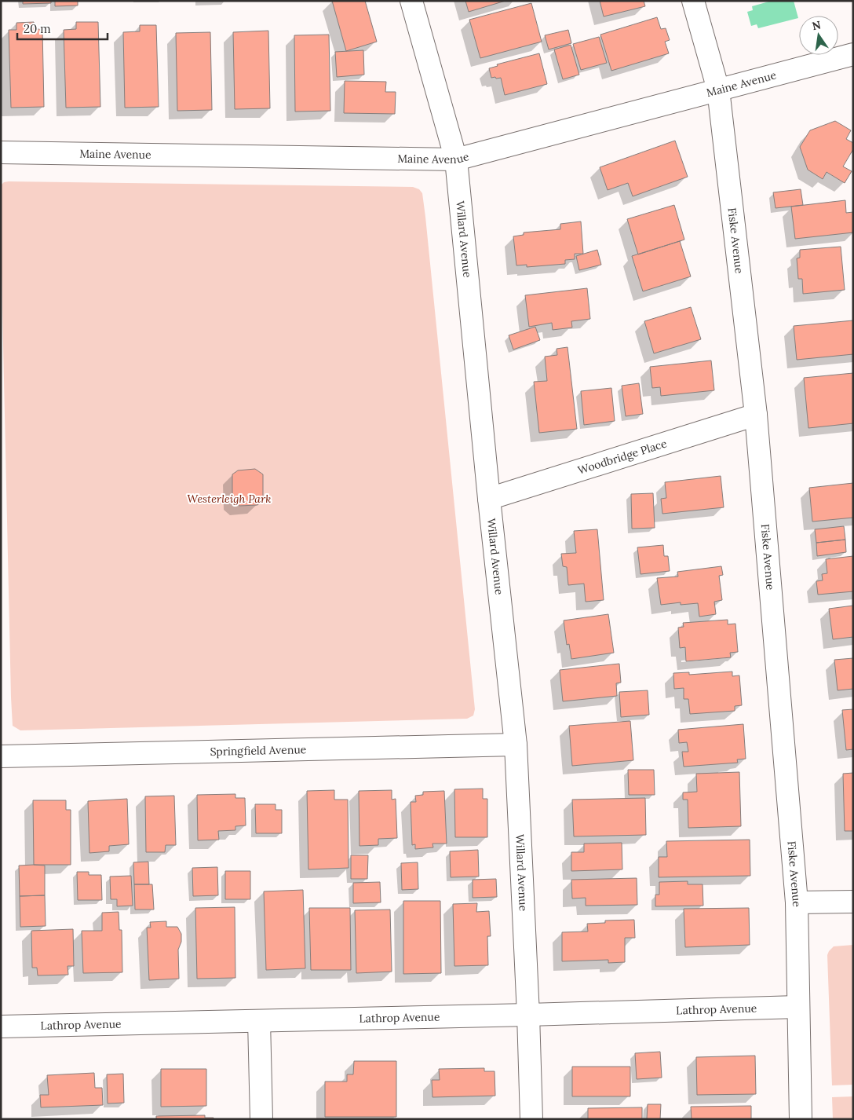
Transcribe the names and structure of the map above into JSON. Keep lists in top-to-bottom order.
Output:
{
  "streets": {
    "street": [
      "Maine Avenue",
      "Willard Avenue",
      "Fiske Avenue",
      "Woodbridge Place",
      "Springfield Avenue",
      "Lathrop Avenue"
    ]
  },
  "crossings": [
    ["Maine Avenue", "Willard Avenue"],
    ["Maine Avenue", "Fiske Avenue"],
    ["Willard Avenue", "Woodbridge Place"],
    ["Willard Avenue", "Springfield Avenue"],
    ["Willard Avenue", "Lathrop Avenue"],
    ["Fiske Avenue", "Woodbridge Place"],
    ["Fiske Avenue", "Lathrop Avenue"]
  ],
  "parks": ["Westerleigh Park"],
  "scale_bar": "20 m",
  "north": "top"
}
